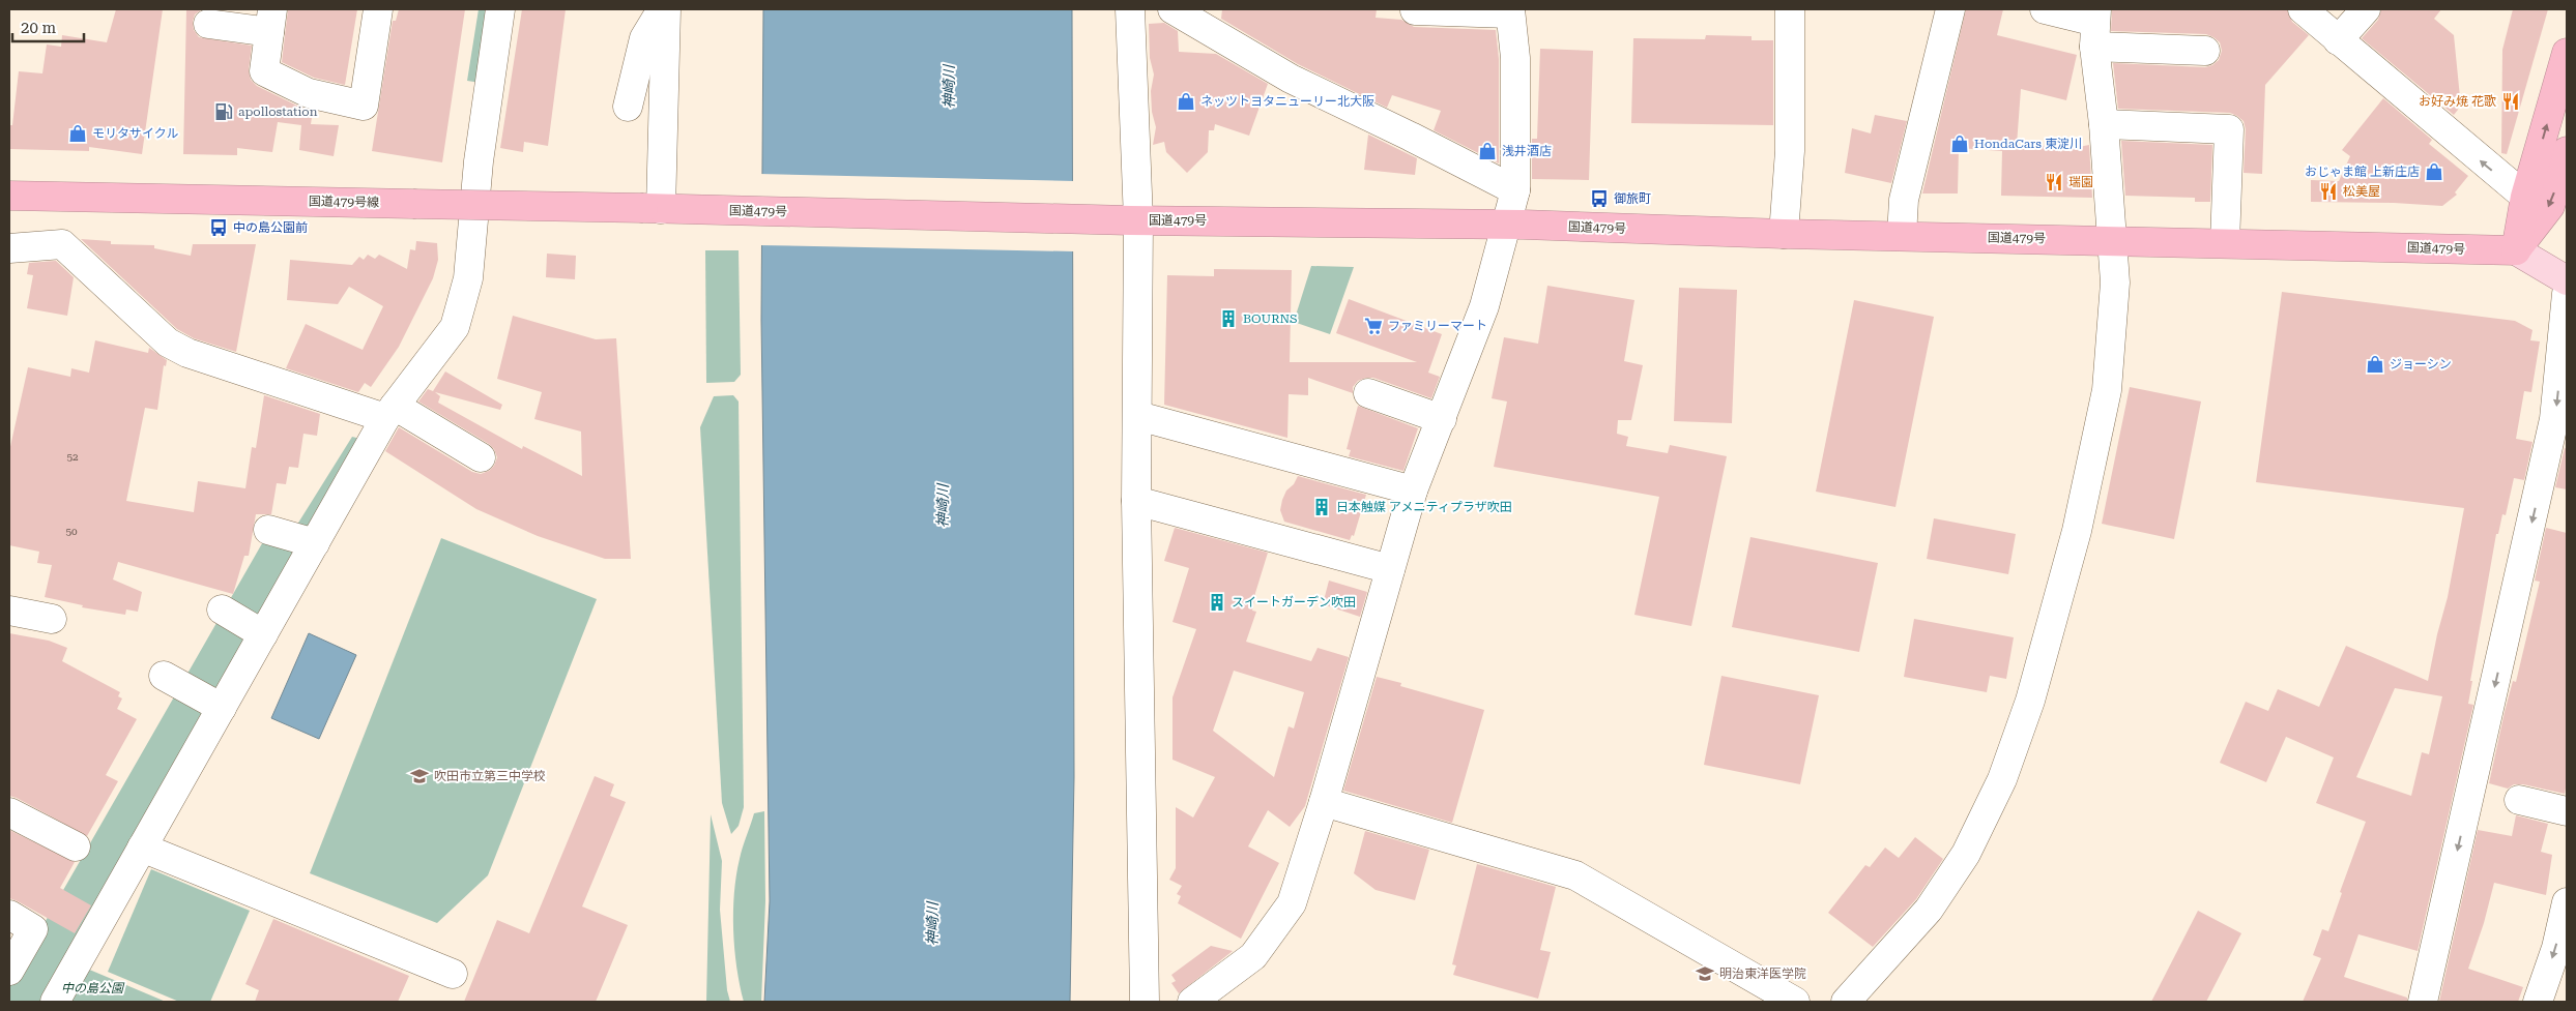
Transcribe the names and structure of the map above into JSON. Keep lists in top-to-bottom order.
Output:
{
  "streets": {
    "highway": ["国道479号線", "国道479号"]
  },
  "crossings": [
    ["国道479号線", "国道479号"]
  ],
  "water": ["神崎川"],
  "parks": ["中の島公園"],
  "places": {
    "shop": [
      "ネッツトヨタニューリー北大阪",
      "モリタサイクル",
      "HondaCars 東淀川",
      "浅井酒店",
      "おじゃま館 上新庄店",
      "ジョーシン"
    ],
    "restaurant": ["お好み焼 花歌", "瑞園", "松美屋"],
    "fuel station": ["apollostation"],
    "bus stop": ["御旅町", "中の島公園前"],
    "building": ["BOURNS", "日本触媒 アメニティプラザ吹田", "スイートガーデン吹田"],
    "supermarket": ["ファミリーマート"],
    "school or university": ["吹田市立第三中学校", "明治東洋医学院"]
  },
  "house_numbers": ["52", "50"],
  "scale_bar": "20 m"
}
